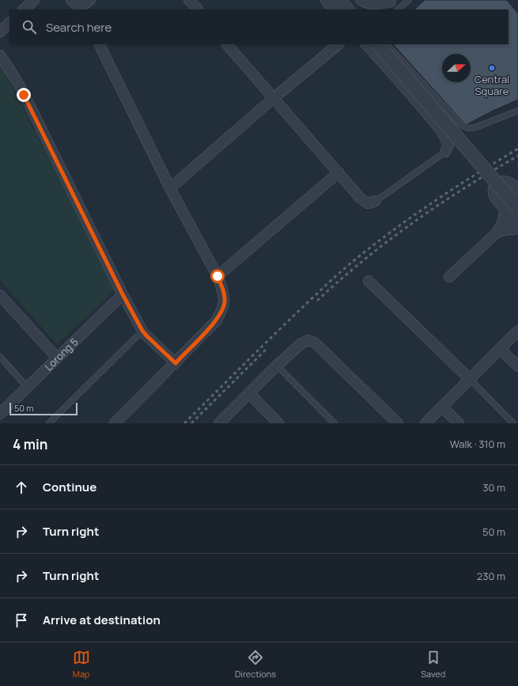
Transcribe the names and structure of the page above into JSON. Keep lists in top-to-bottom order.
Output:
{
  "streets": {
    "street": ["Lorong 5"]
  },
  "places": ["Central Square"],
  "scale_bar": "50 m",
  "north": "right",
  "page": {
    "search": "Search here",
    "scale": "50 m",
    "heading": ["4 min", "Walk · 310 m"],
    "list": [
      ["Continue", "30 m"],
      ["Turn right", "50 m"],
      ["Turn right", "230 m"],
      "Arrive at destination"
    ],
    "nav": ["Map", "Directions", "Saved"]
  }
}
